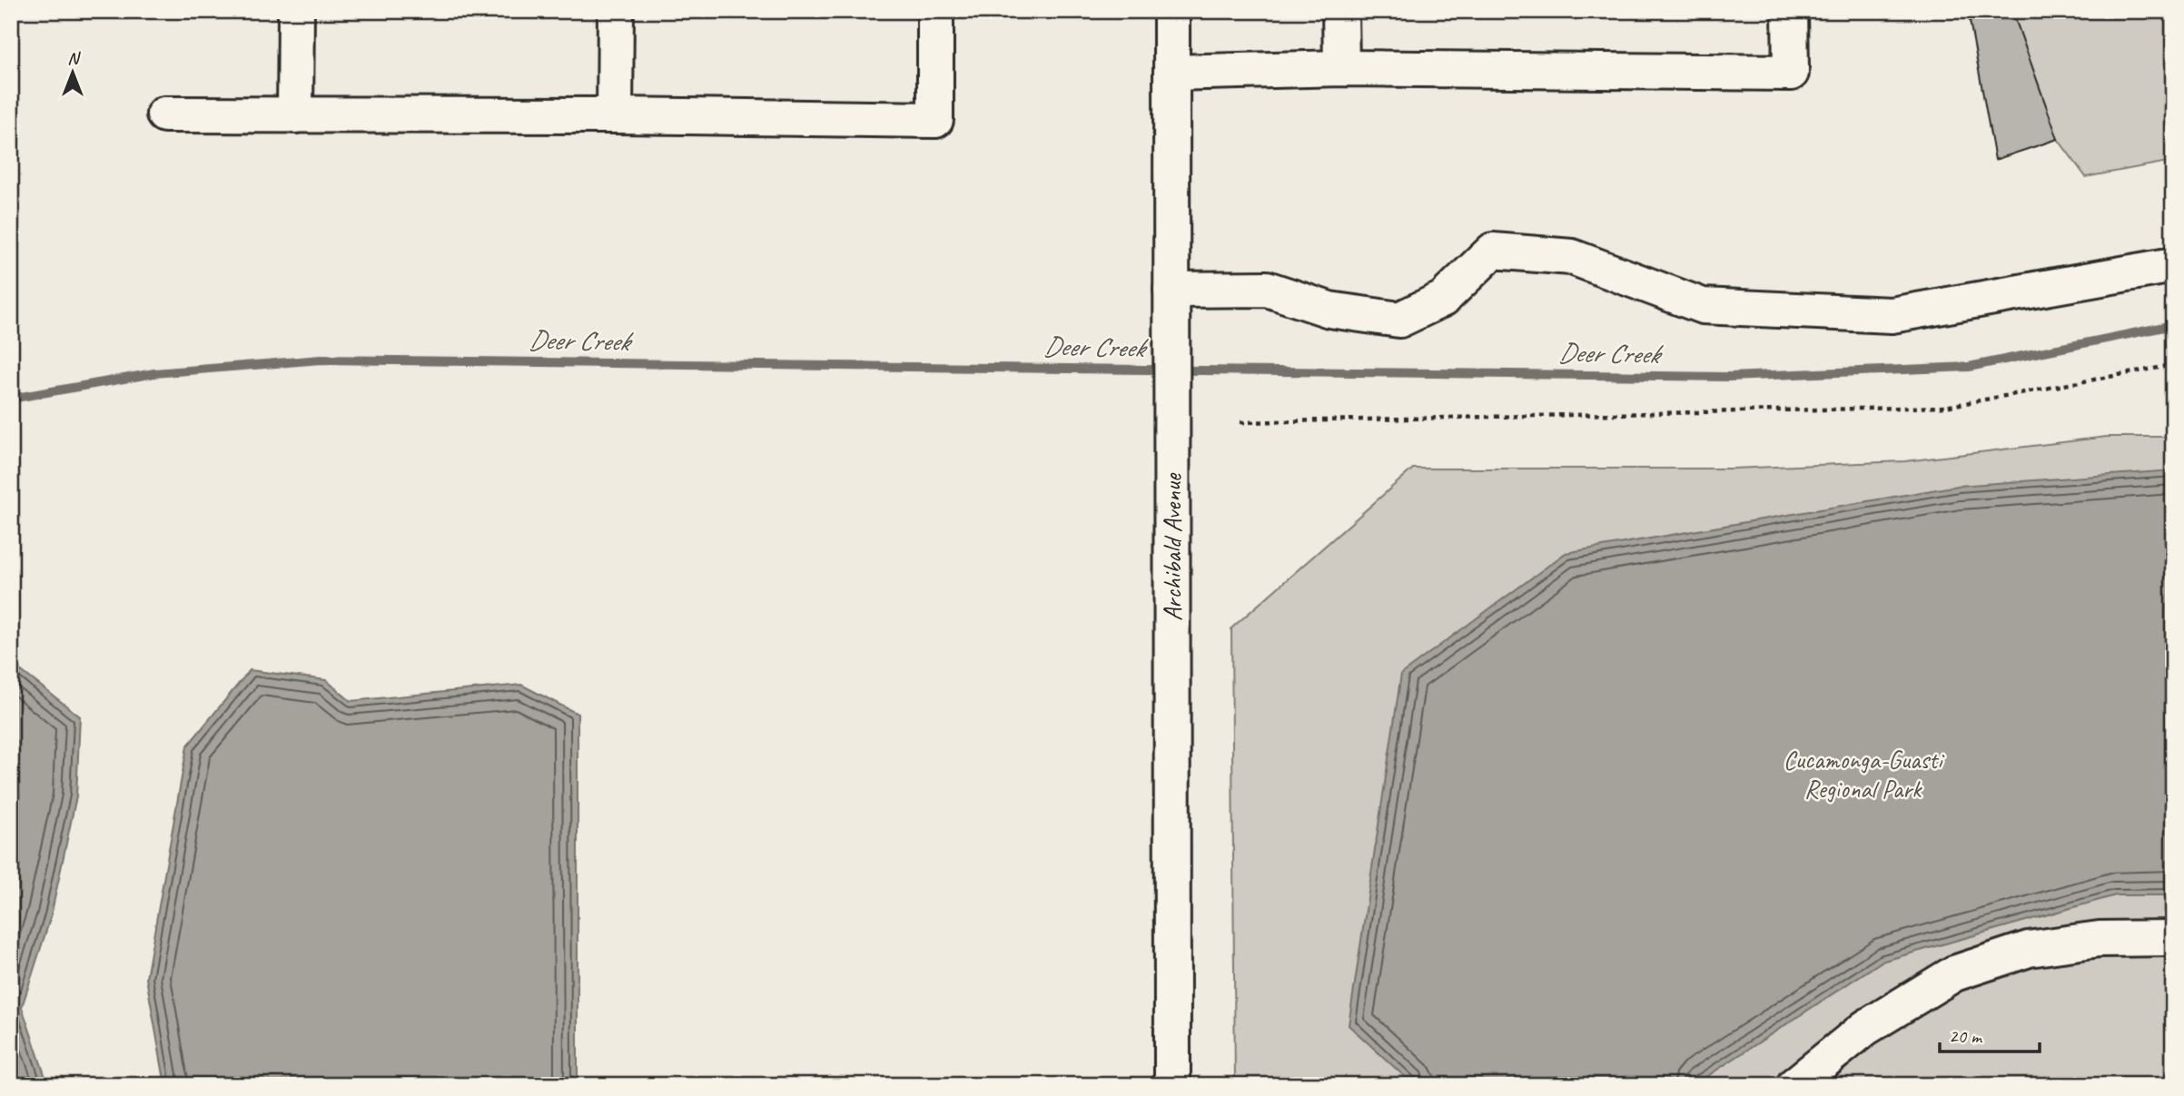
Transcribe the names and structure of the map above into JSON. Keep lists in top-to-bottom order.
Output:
{
  "streets": {
    "main road": ["Archibald Avenue"]
  },
  "water": ["Deer Creek"],
  "parks": ["Cucamonga-Guasti Regional Park"],
  "scale_bar": "20 m",
  "north": "top"
}
